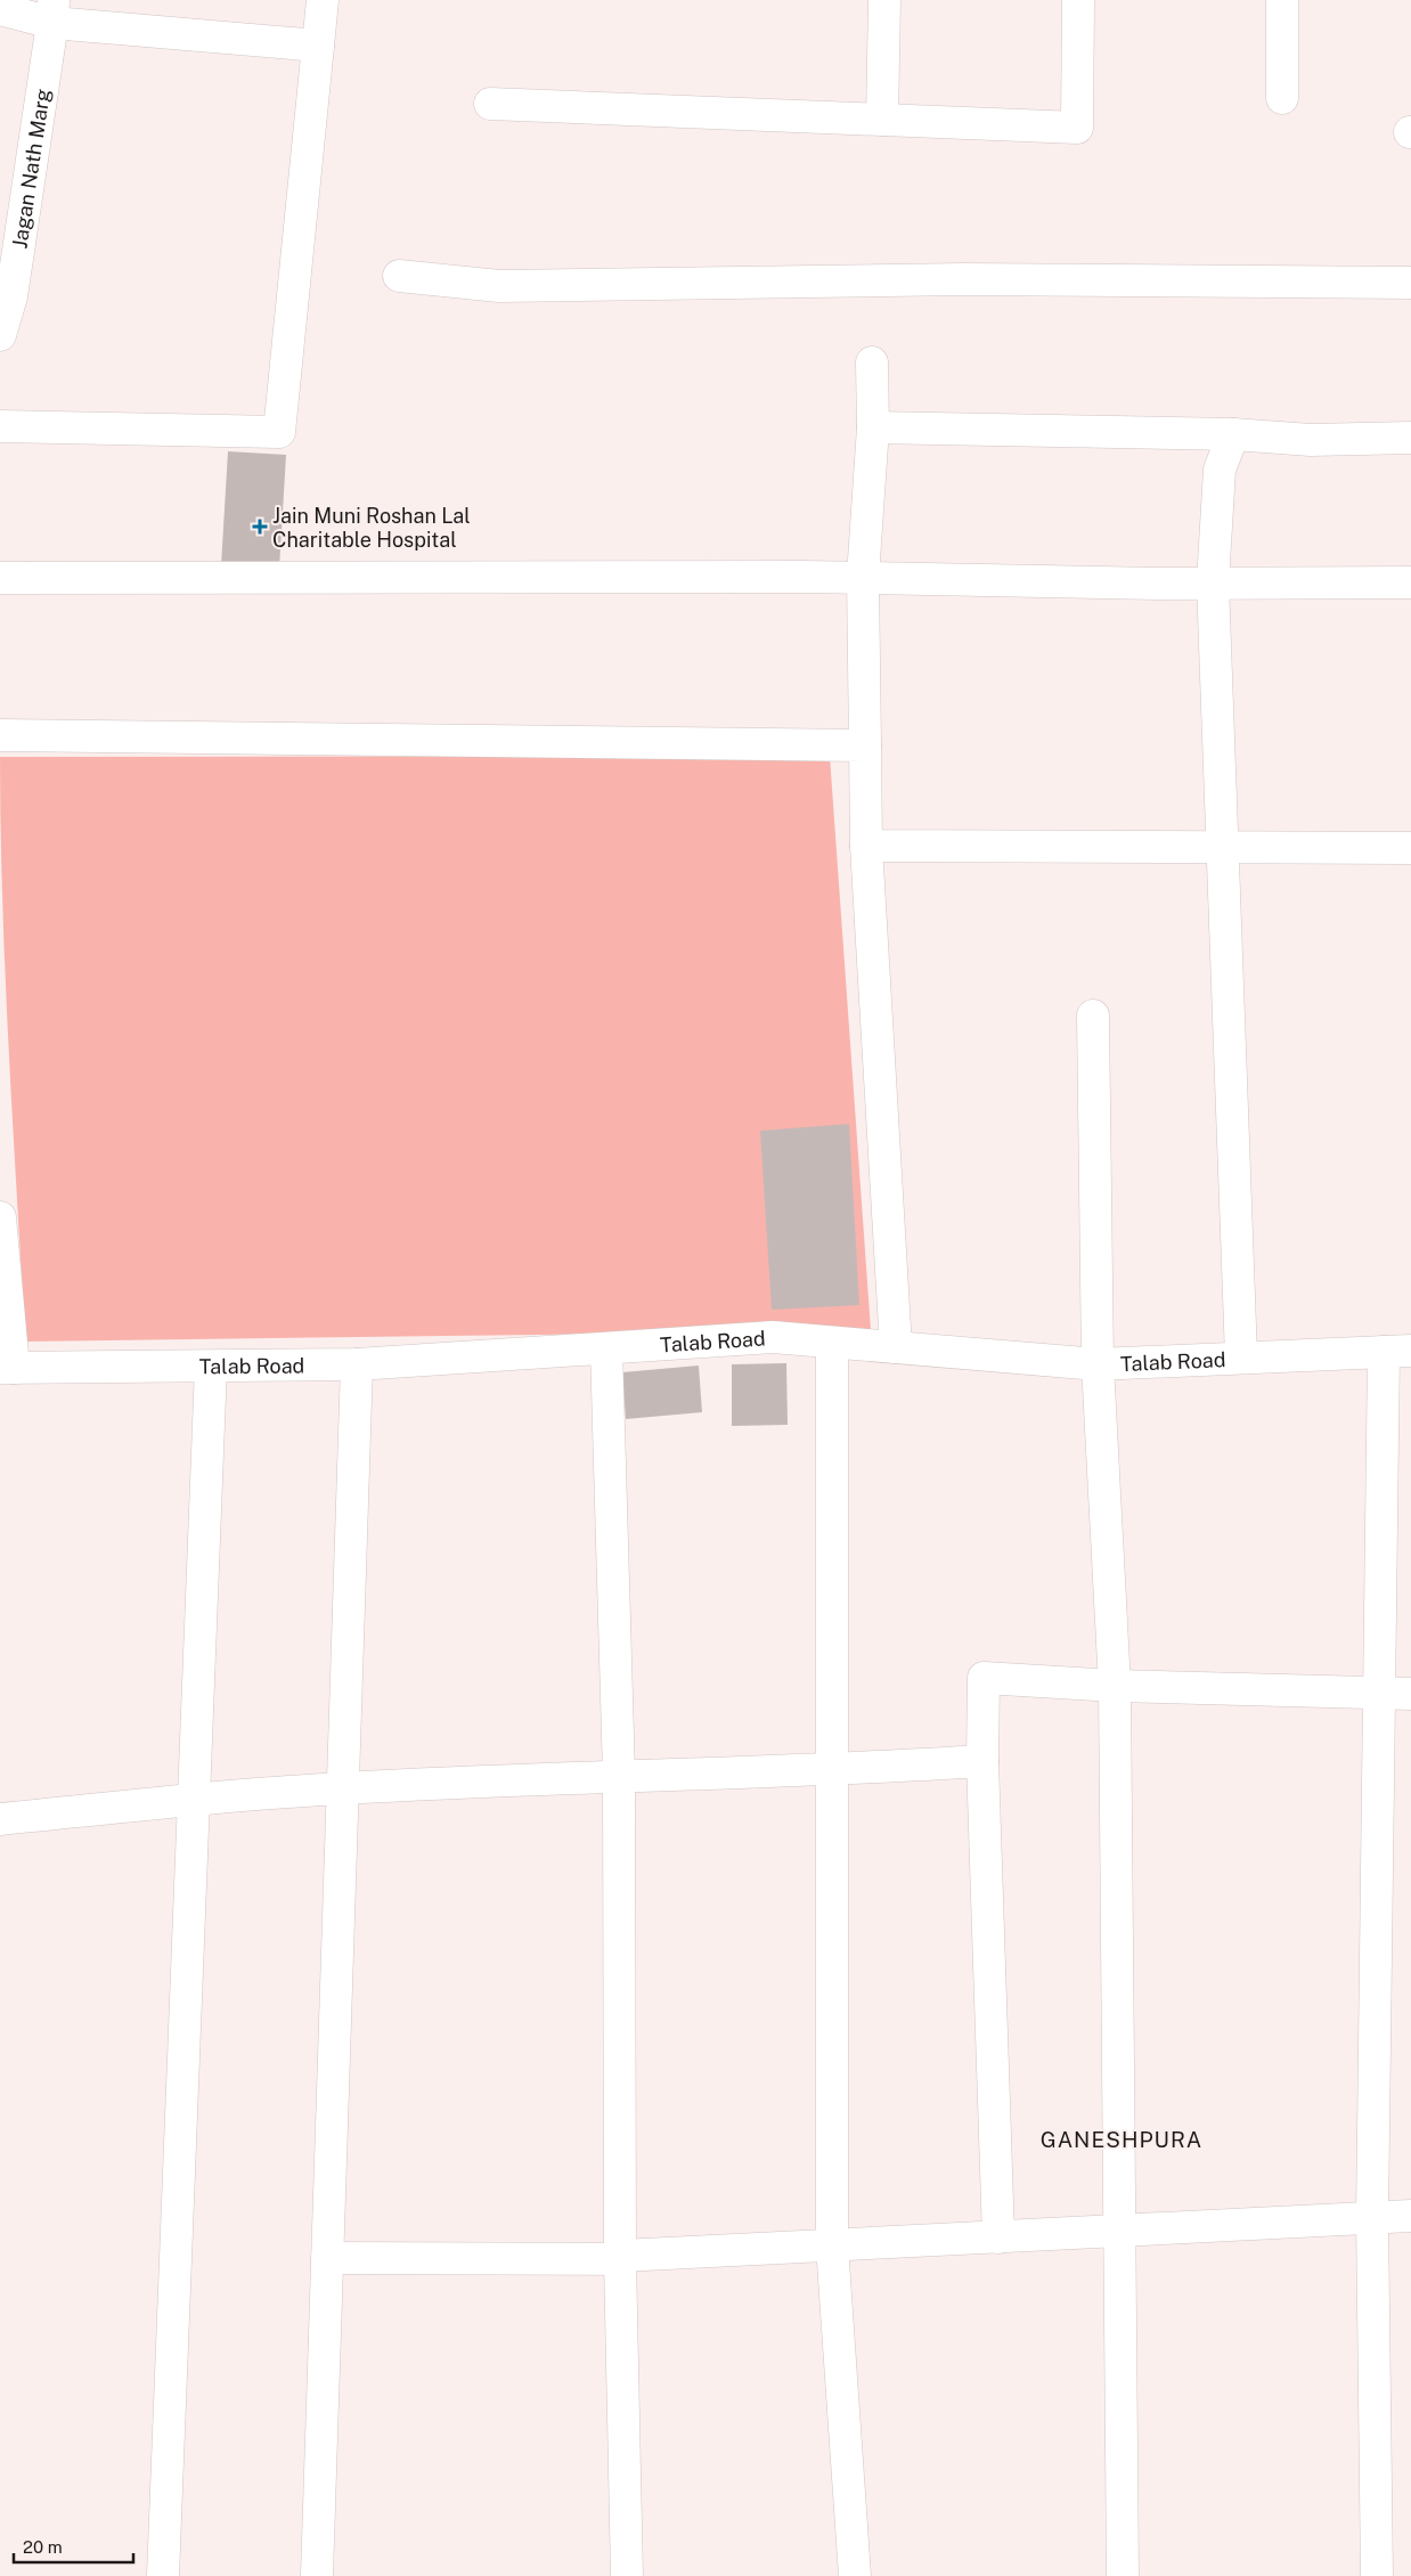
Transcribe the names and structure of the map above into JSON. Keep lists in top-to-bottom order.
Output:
{
  "streets": {
    "street": ["Jagan Nath Marg", "Talab Road"]
  },
  "districts": ["GANESHPURA"],
  "places": {
    "health": ["Jain Muni Roshan Lal Charitable Hospital"]
  },
  "scale_bar": "20 m"
}
